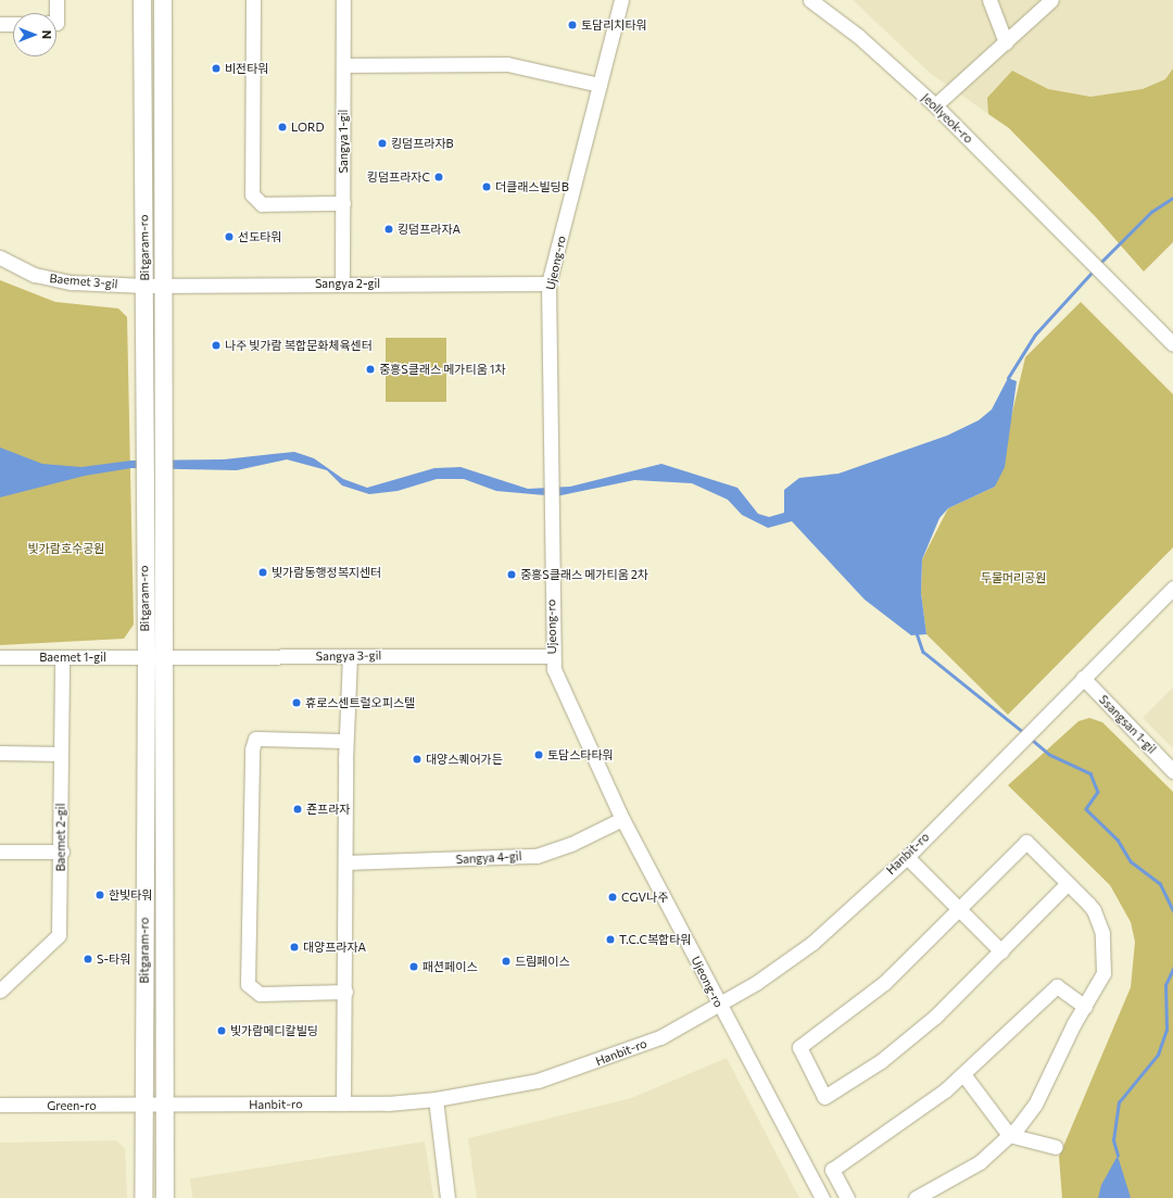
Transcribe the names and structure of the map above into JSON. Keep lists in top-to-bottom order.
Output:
{
  "streets": {
    "main road": ["Bitgaram-ro"],
    "street": [
      "Jeollyeok-ro",
      "Sangya 1-gil",
      "Ujeong-ro",
      "Baemet 3-gil",
      "Sangya 2-gil",
      "Sangya 3-gil",
      "Baemet 1-gil",
      "Ssangsan 1-gil",
      "Baemet 2-gil",
      "Hanbit-ro",
      "Sangya 4-gil",
      "Green-ro"
    ]
  },
  "crossings": [
    ["Sangya 1-gil", "Sangya 2-gil"],
    ["Bitgaram-ro", "Baemet 3-gil"],
    ["Bitgaram-ro", "Sangya 2-gil"],
    ["Bitgaram-ro", "Sangya 3-gil"],
    ["Bitgaram-ro", "Baemet 1-gil"],
    ["Bitgaram-ro", "Hanbit-ro"],
    ["Bitgaram-ro", "Green-ro"],
    ["Ujeong-ro", "Sangya 2-gil"],
    ["Ujeong-ro", "Sangya 3-gil"],
    ["Ujeong-ro", "Hanbit-ro"],
    ["Ujeong-ro", "Sangya 4-gil"],
    ["Baemet 3-gil", "Sangya 2-gil"],
    ["Sangya 3-gil", "Baemet 1-gil"],
    ["Baemet 1-gil", "Baemet 2-gil"],
    ["Ssangsan 1-gil", "Hanbit-ro"],
    ["Hanbit-ro", "Green-ro"]
  ],
  "parks": ["빛가람호수공원", "두물머리공원"],
  "places": [
    "토담리치타워",
    "비전타워",
    "LORD",
    "킹덤프라자B",
    "킹덤프라자C",
    "더클래스빌딩B",
    "킹덤프라자A",
    "선도타워",
    "나주 빛가람 복합문화체육센터",
    "중흥S클래스 메가티움 1차",
    "빛가람동행정복지센터",
    "중흥S클래스 메가티움 2차",
    "휴로스센트럴오피스텔",
    "토담스타타워",
    "대양스퀘어가든",
    "죤프라자",
    "한빛타워",
    "CGV나주",
    "T.C.C복합타워",
    "대양프라자A",
    "S-타워",
    "드림페이스",
    "패션페이스",
    "빛가람메디칼빌딩"
  ],
  "north": "right"
}
